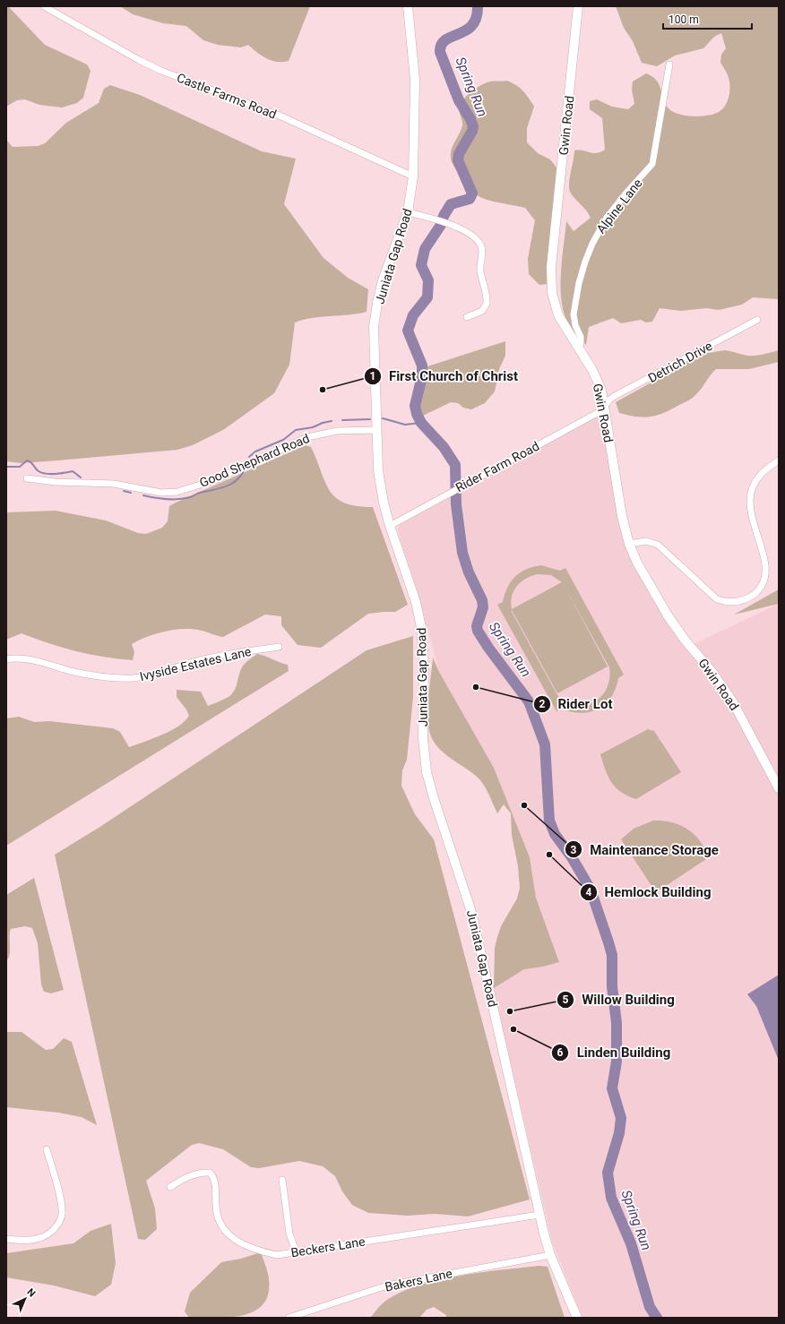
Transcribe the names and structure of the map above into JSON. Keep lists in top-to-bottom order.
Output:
{
  "streets": {
    "main road": ["Gwin Road", "Juniata Gap Road"],
    "street": [
      "Castle Farms Road",
      "Alpine Lane",
      "Detrich Drive",
      "Good Shephard Road",
      "Rider Farm Road",
      "Ivyside Estates Lane",
      "Beckers Lane",
      "Bakers Lane"
    ]
  },
  "crossings": [
    ["Castle Farms Road", "Juniata Gap Road"],
    ["Gwin Road", "Alpine Lane"],
    ["Gwin Road", "Detrich Drive"],
    ["Gwin Road", "Rider Farm Road"],
    ["Juniata Gap Road", "Good Shephard Road"],
    ["Juniata Gap Road", "Rider Farm Road"],
    ["Juniata Gap Road", "Beckers Lane"],
    ["Juniata Gap Road", "Bakers Lane"],
    ["Detrich Drive", "Rider Farm Road"]
  ],
  "water": ["Spring Run"],
  "places": [
    "First Church of Christ",
    "Rider Lot",
    "Maintenance Storage",
    "Hemlock Building",
    "Willow Building",
    "Linden Building"
  ],
  "scale_bar": "100 m",
  "north": "top right"
}
